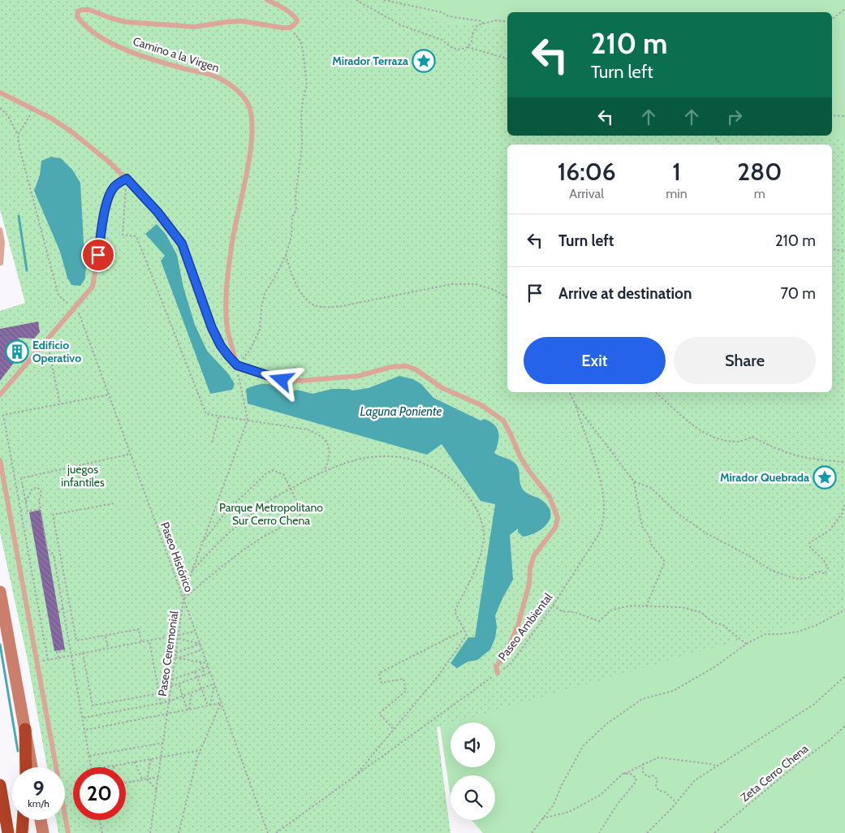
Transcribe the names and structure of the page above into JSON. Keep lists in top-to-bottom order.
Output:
{
  "streets": {
    "lane": ["Camino a la Virgen"],
    "path": [
      "Paseo Histórico",
      "Paseo Ambiental",
      "Paseo Ceremonial",
      "Zeta Cerro Chena"
    ]
  },
  "crossings": [
    ["Paseo Histórico", "Paseo Ceremonial"]
  ],
  "water": ["Laguna Poniente"],
  "parks": ["juegos infantiles", "Parque Metropolitano Sur Cerro Chena"],
  "places": {
    "place": ["Mirador Terraza", "Mirador Quebrada"],
    "building": ["Edificio Operativo"]
  },
  "page": {
    "turn": ["210 m", "Turn left"],
    "eta": [
      "16:06",
      "Arrival",
      "1",
      "min",
      "280",
      "m"
    ],
    "list": [
      {
        "name": "Turn left",
        "value": "210 m"
      },
      {
        "name": "Arrive at destination",
        "value": "70 m"
      }
    ],
    "buttons": ["Exit", "Share"],
    "speed": "9 km/h",
    "limit": "20"
  }
}
